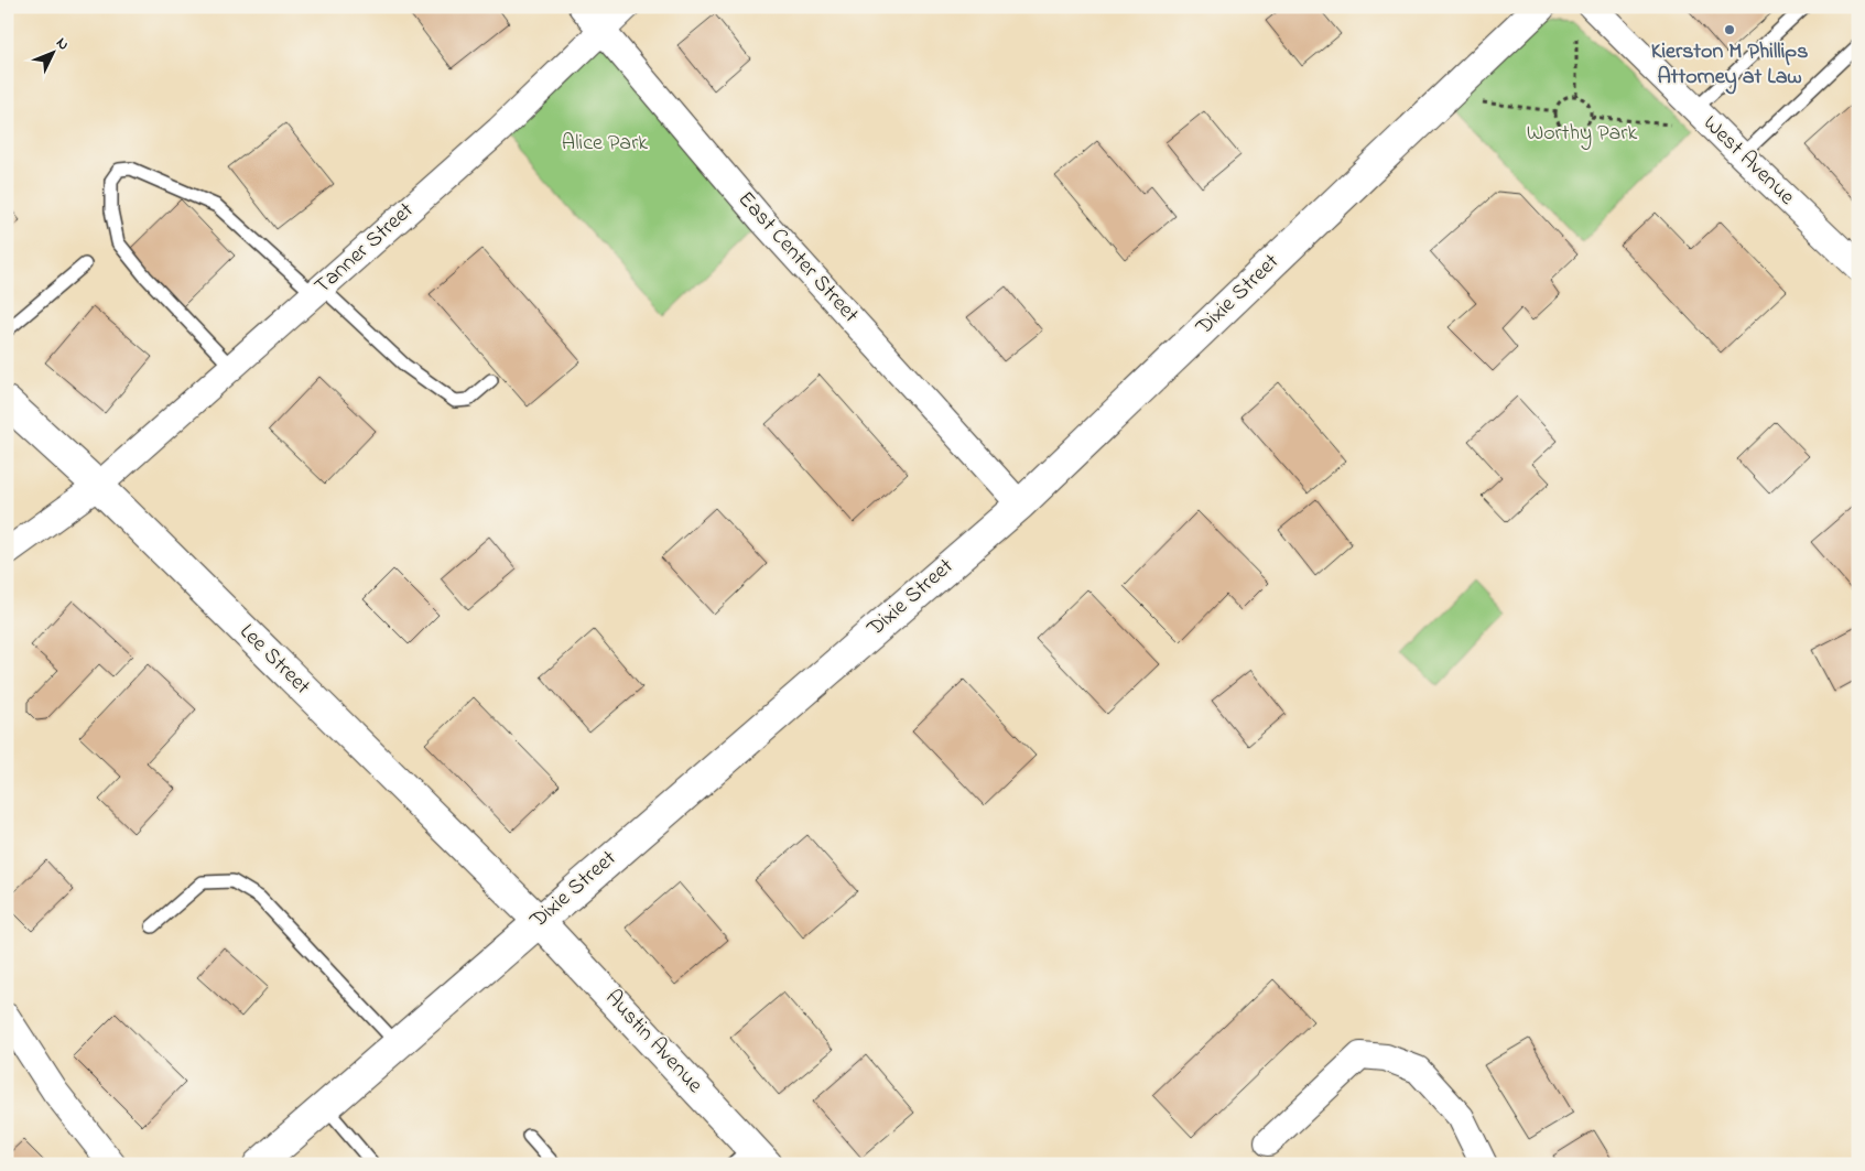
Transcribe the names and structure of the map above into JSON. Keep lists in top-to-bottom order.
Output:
{
  "streets": {
    "street": [
      "West Avenue",
      "Tanner Street",
      "East Center Street",
      "Dixie Street",
      "Lee Street",
      "Austin Avenue"
    ]
  },
  "crossings": [
    ["Tanner Street", "East Center Street"],
    ["Tanner Street", "Lee Street"],
    ["East Center Street", "Dixie Street"],
    ["Dixie Street", "Lee Street"],
    ["Dixie Street", "Austin Avenue"],
    ["Lee Street", "Austin Avenue"]
  ],
  "parks": ["Worthy Park", "Alice Park"],
  "places": ["Kierston M Phillips Attorney at Law"],
  "north": "top right"
}
